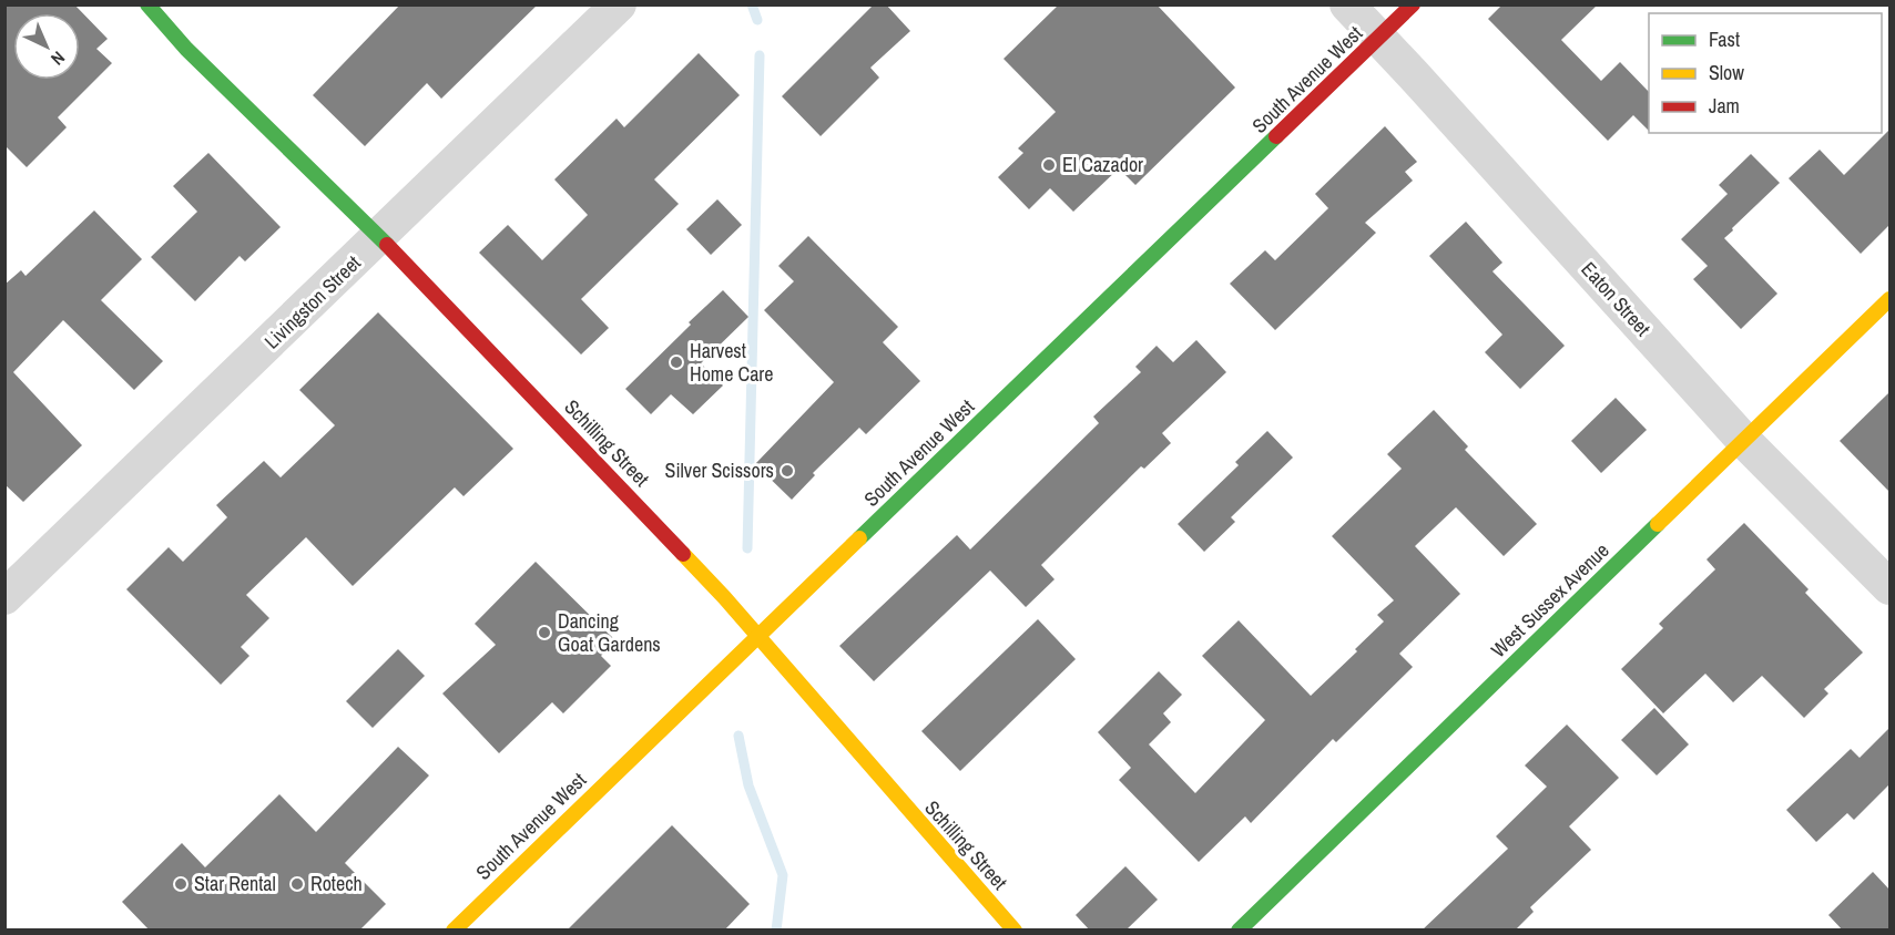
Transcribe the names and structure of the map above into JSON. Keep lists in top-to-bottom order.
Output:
{
  "streets": {
    "street": [
      "South Avenue West",
      "Eaton Street",
      "Livingston Street",
      "Schilling Street",
      "West Sussex Avenue"
    ]
  },
  "crossings": [
    ["South Avenue West", "Eaton Street"],
    ["South Avenue West", "Schilling Street"],
    ["Eaton Street", "West Sussex Avenue"],
    ["Livingston Street", "Schilling Street"]
  ],
  "places": [
    "El Cazador",
    "Harvest Home Care",
    "Silver Scissors",
    "Dancing Goat Gardens",
    "Star Rental",
    "Rotech"
  ],
  "legend": ["Fast", "Slow", "Jam"],
  "north": "bottom right"
}
